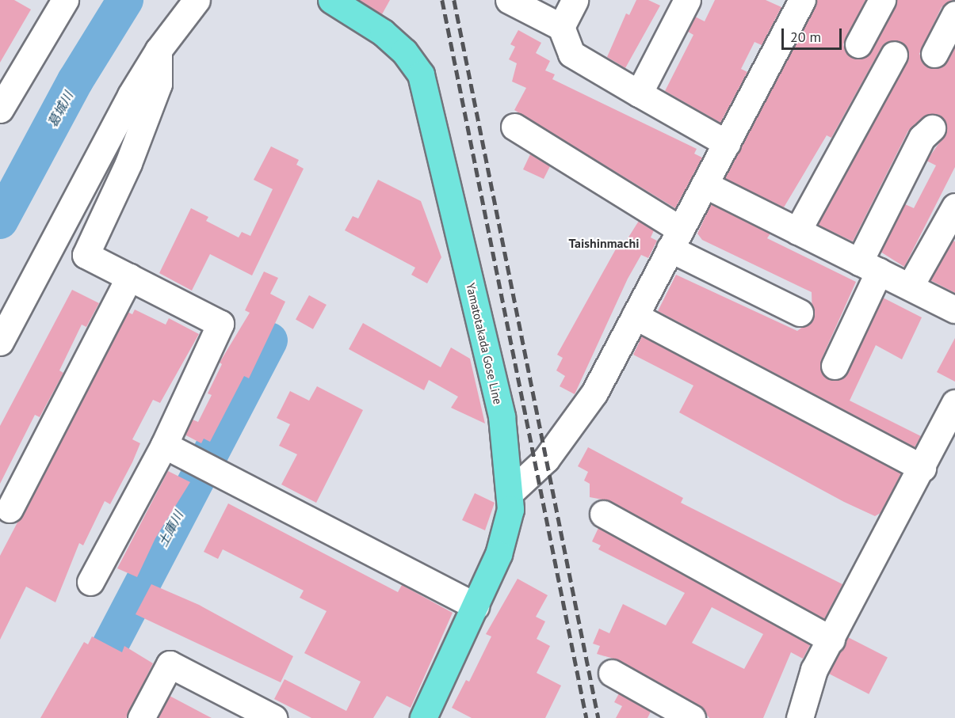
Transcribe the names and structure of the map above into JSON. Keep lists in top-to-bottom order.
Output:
{
  "streets": {
    "main road": ["Yamatotakada Gose Line"]
  },
  "districts": ["Taishinmachi"],
  "water": ["葛城川", "土庫川"],
  "scale_bar": "20 m"
}
